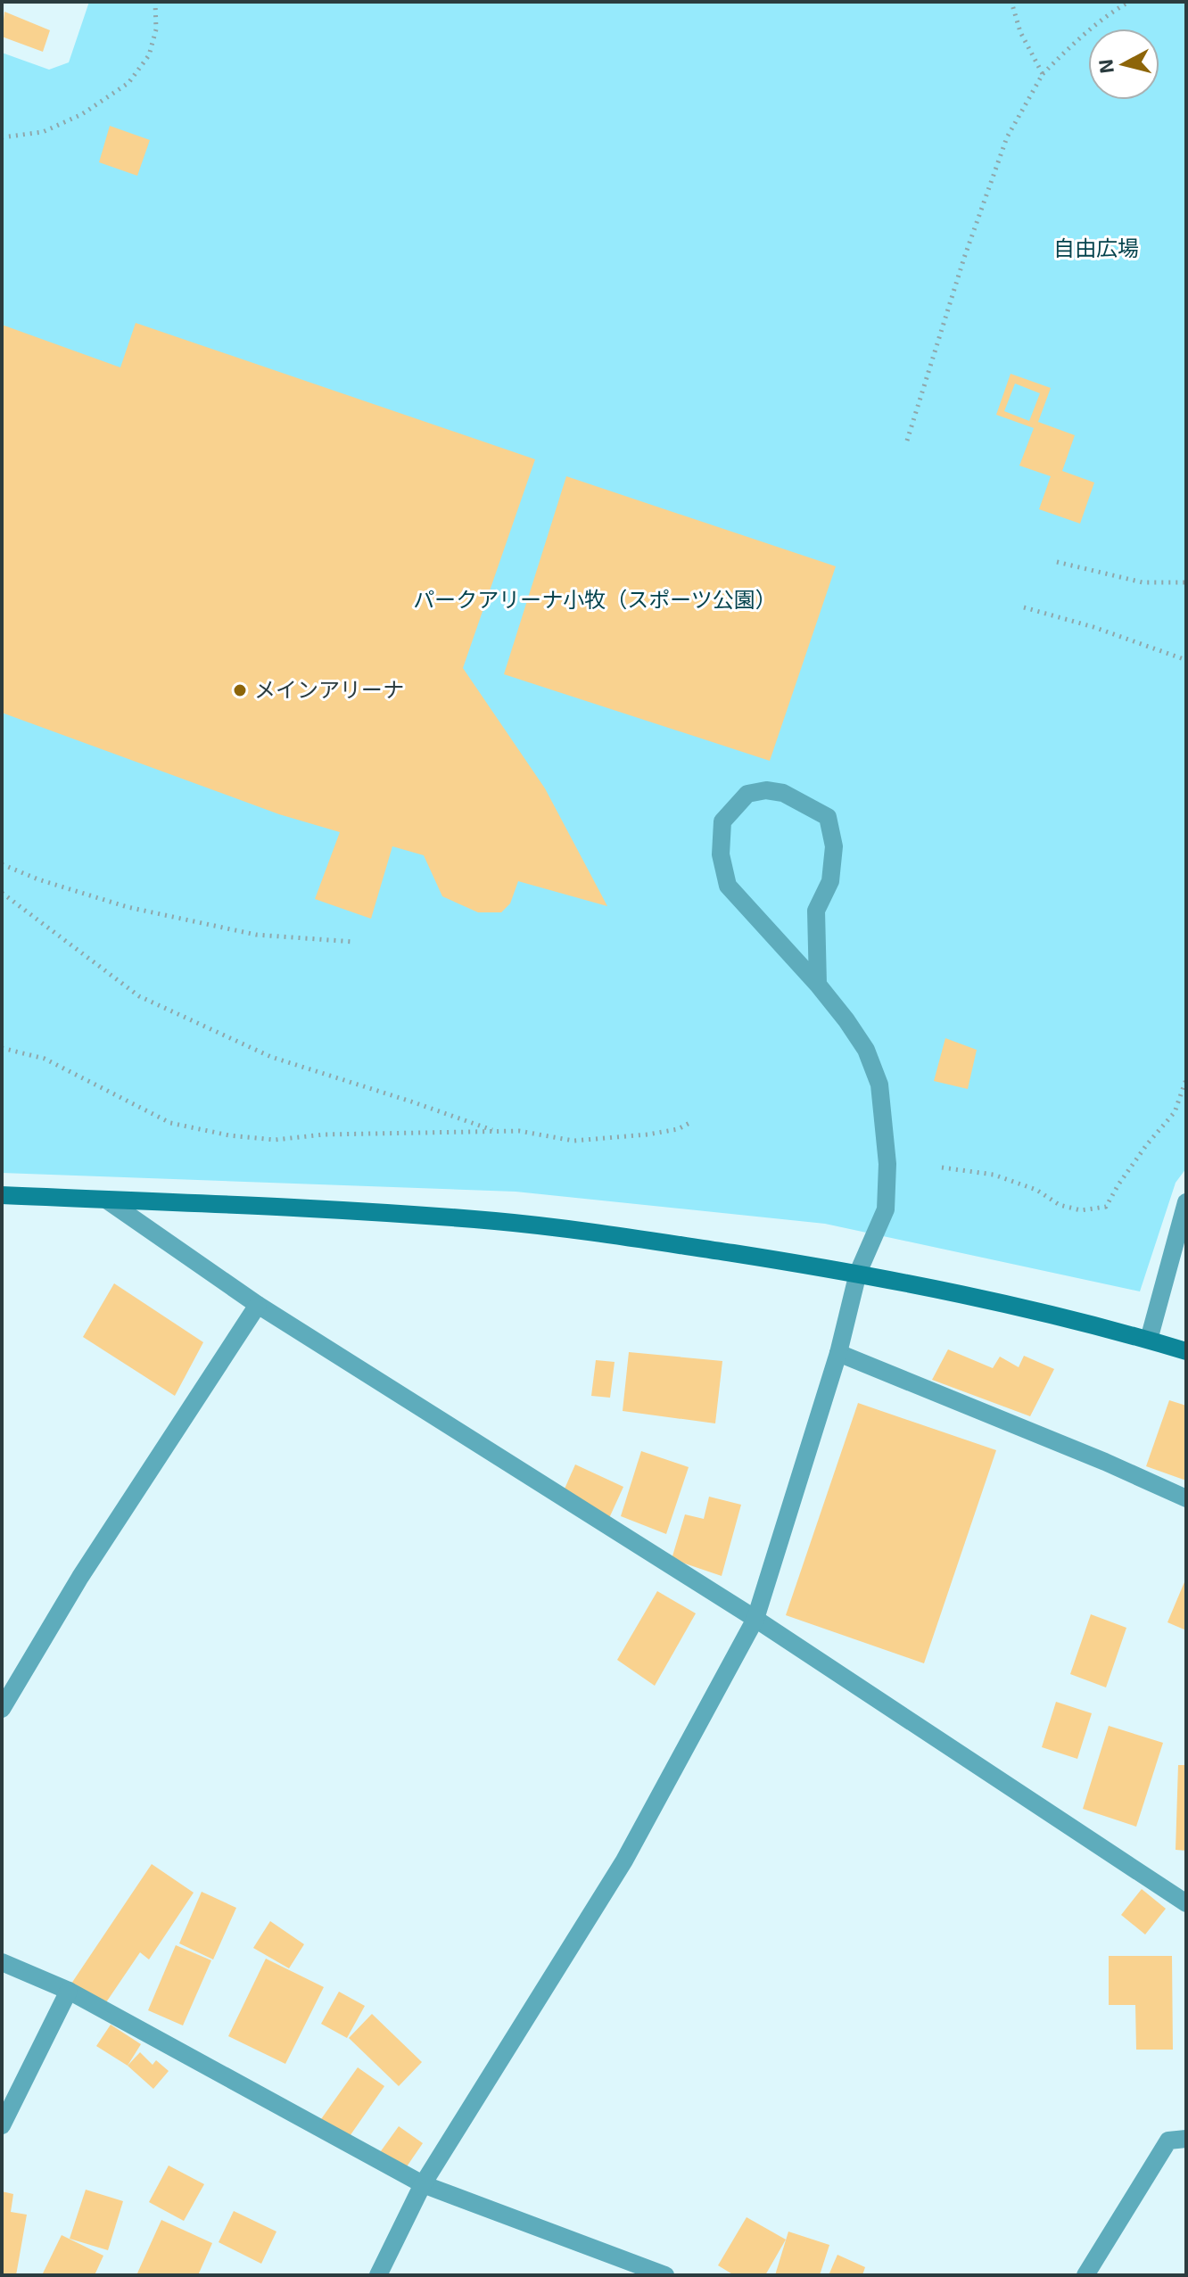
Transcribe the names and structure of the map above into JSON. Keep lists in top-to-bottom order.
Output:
{
  "parks": ["自由広場", "パークアリーナ小牧（スポーツ公園）"],
  "places": ["メインアリーナ"],
  "north": "left"
}
